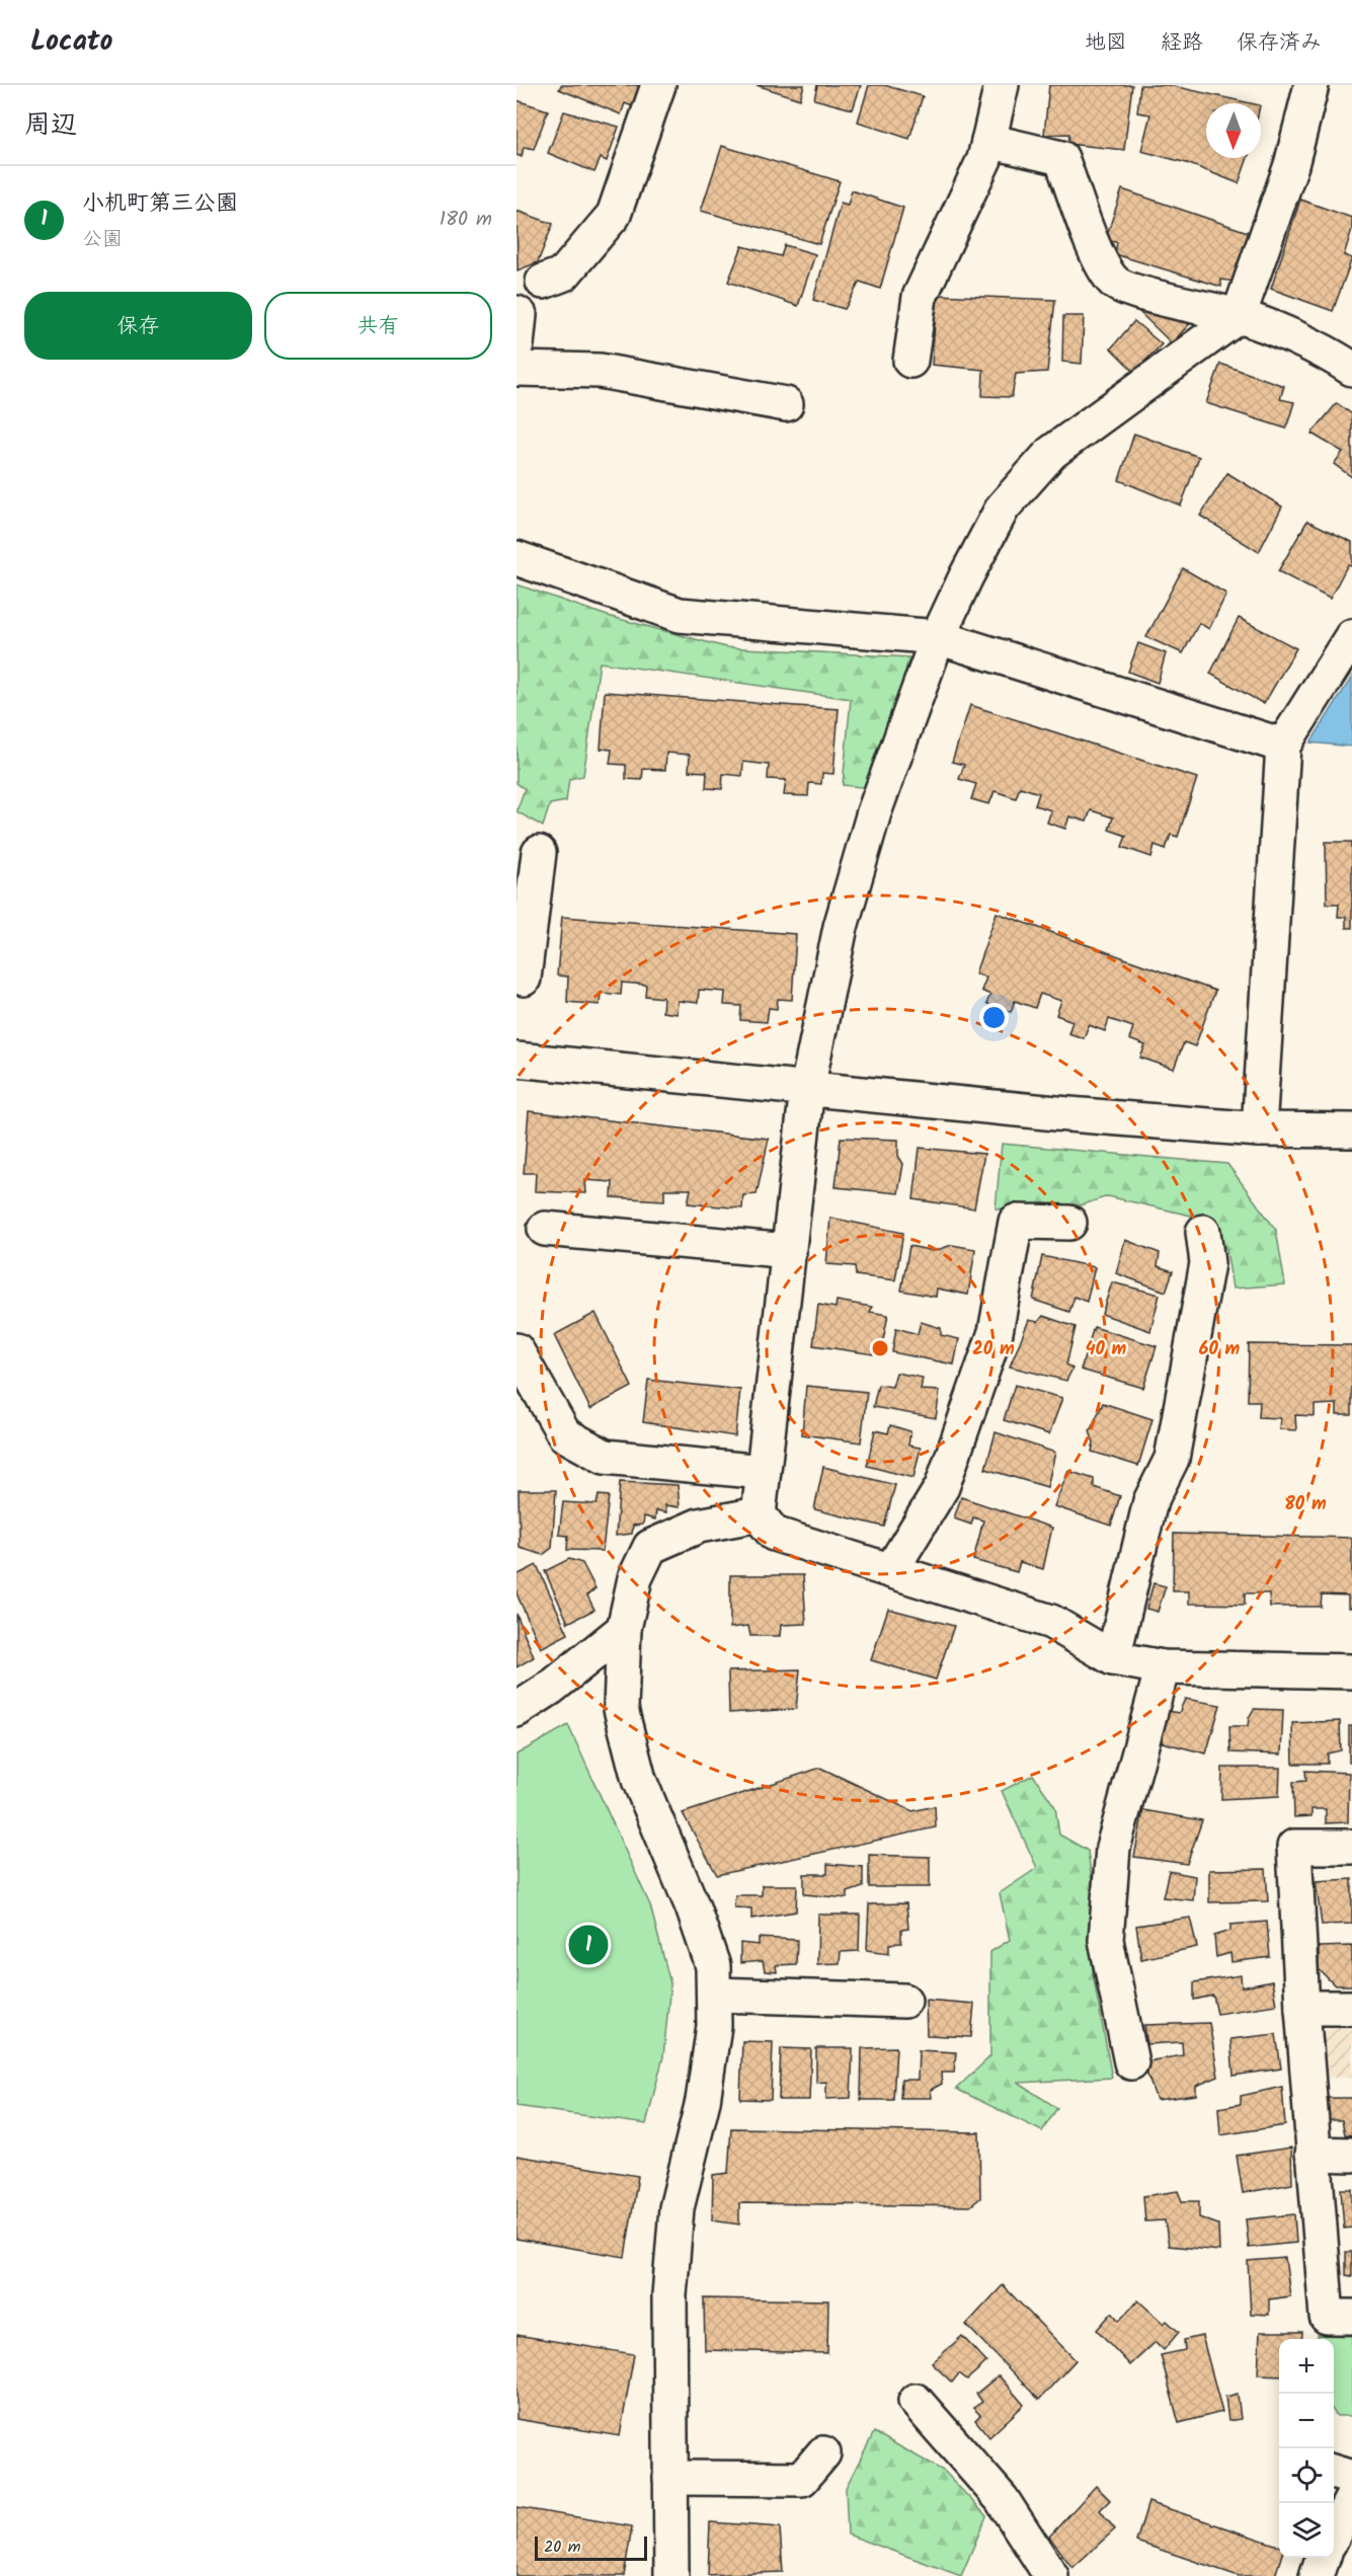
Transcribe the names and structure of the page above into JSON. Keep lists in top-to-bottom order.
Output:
{
  "scale_bar": "20 m",
  "north": "bottom",
  "page": {
    "header": "Locato",
    "nav": ["地図", "経路", "保存済み"],
    "heading": "周辺",
    "list": [
      {
        "mark": "1",
        "name": "小机町第三公園",
        "note": "公園",
        "value": "180 m"
      }
    ],
    "buttons": ["保存", "共有"],
    "pins": "1",
    "map_buttons": ["+", "−"],
    "scale": "20 m"
  },
  "rings": [
    "20 m",
    "40 m",
    "60 m",
    "80 m"
  ]
}
